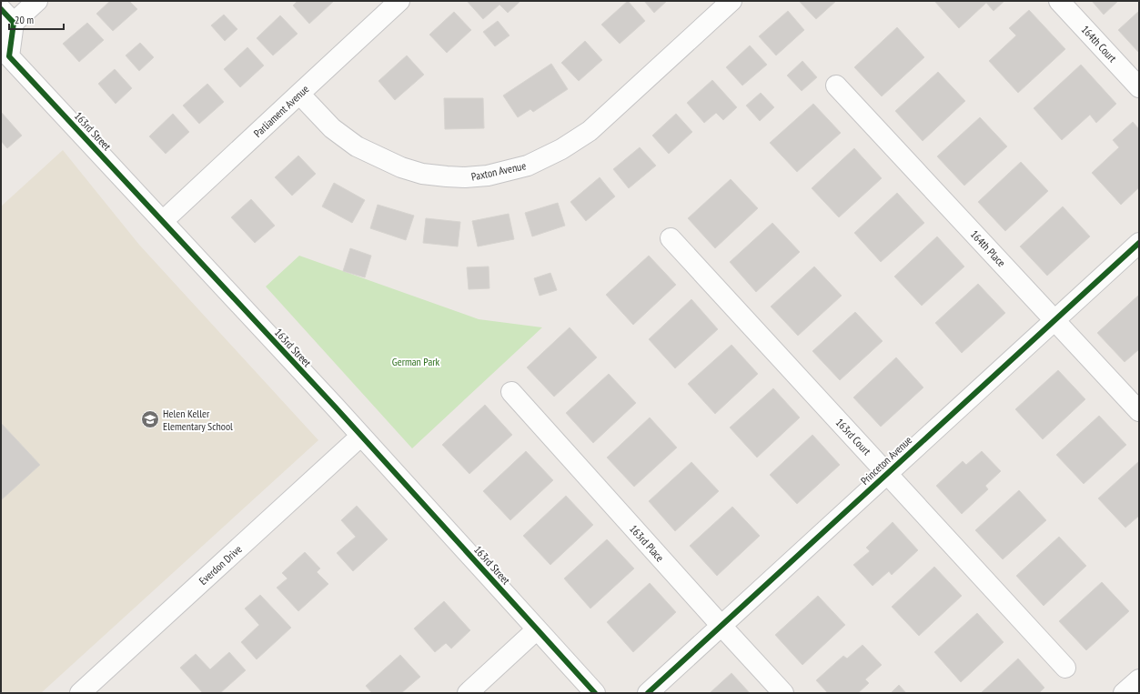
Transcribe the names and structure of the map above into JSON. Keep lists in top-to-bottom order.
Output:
{
  "streets": {
    "street": [
      "164th Court",
      "Parliament Avenue",
      "163rd Street",
      "Paxton Avenue",
      "164th Place",
      "163rd Court",
      "Princeton Avenue",
      "163rd Place",
      "Everdon Drive"
    ]
  },
  "crossings": [
    ["Parliament Avenue", "163rd Street"],
    ["Parliament Avenue", "Paxton Avenue"],
    ["163rd Street", "Everdon Drive"],
    ["164th Place", "Princeton Avenue"],
    ["163rd Court", "Princeton Avenue"],
    ["Princeton Avenue", "163rd Place"]
  ],
  "parks": ["German Park"],
  "places": {
    "school or university": ["Helen Keller Elementary School"]
  },
  "scale_bar": "20 m"
}
